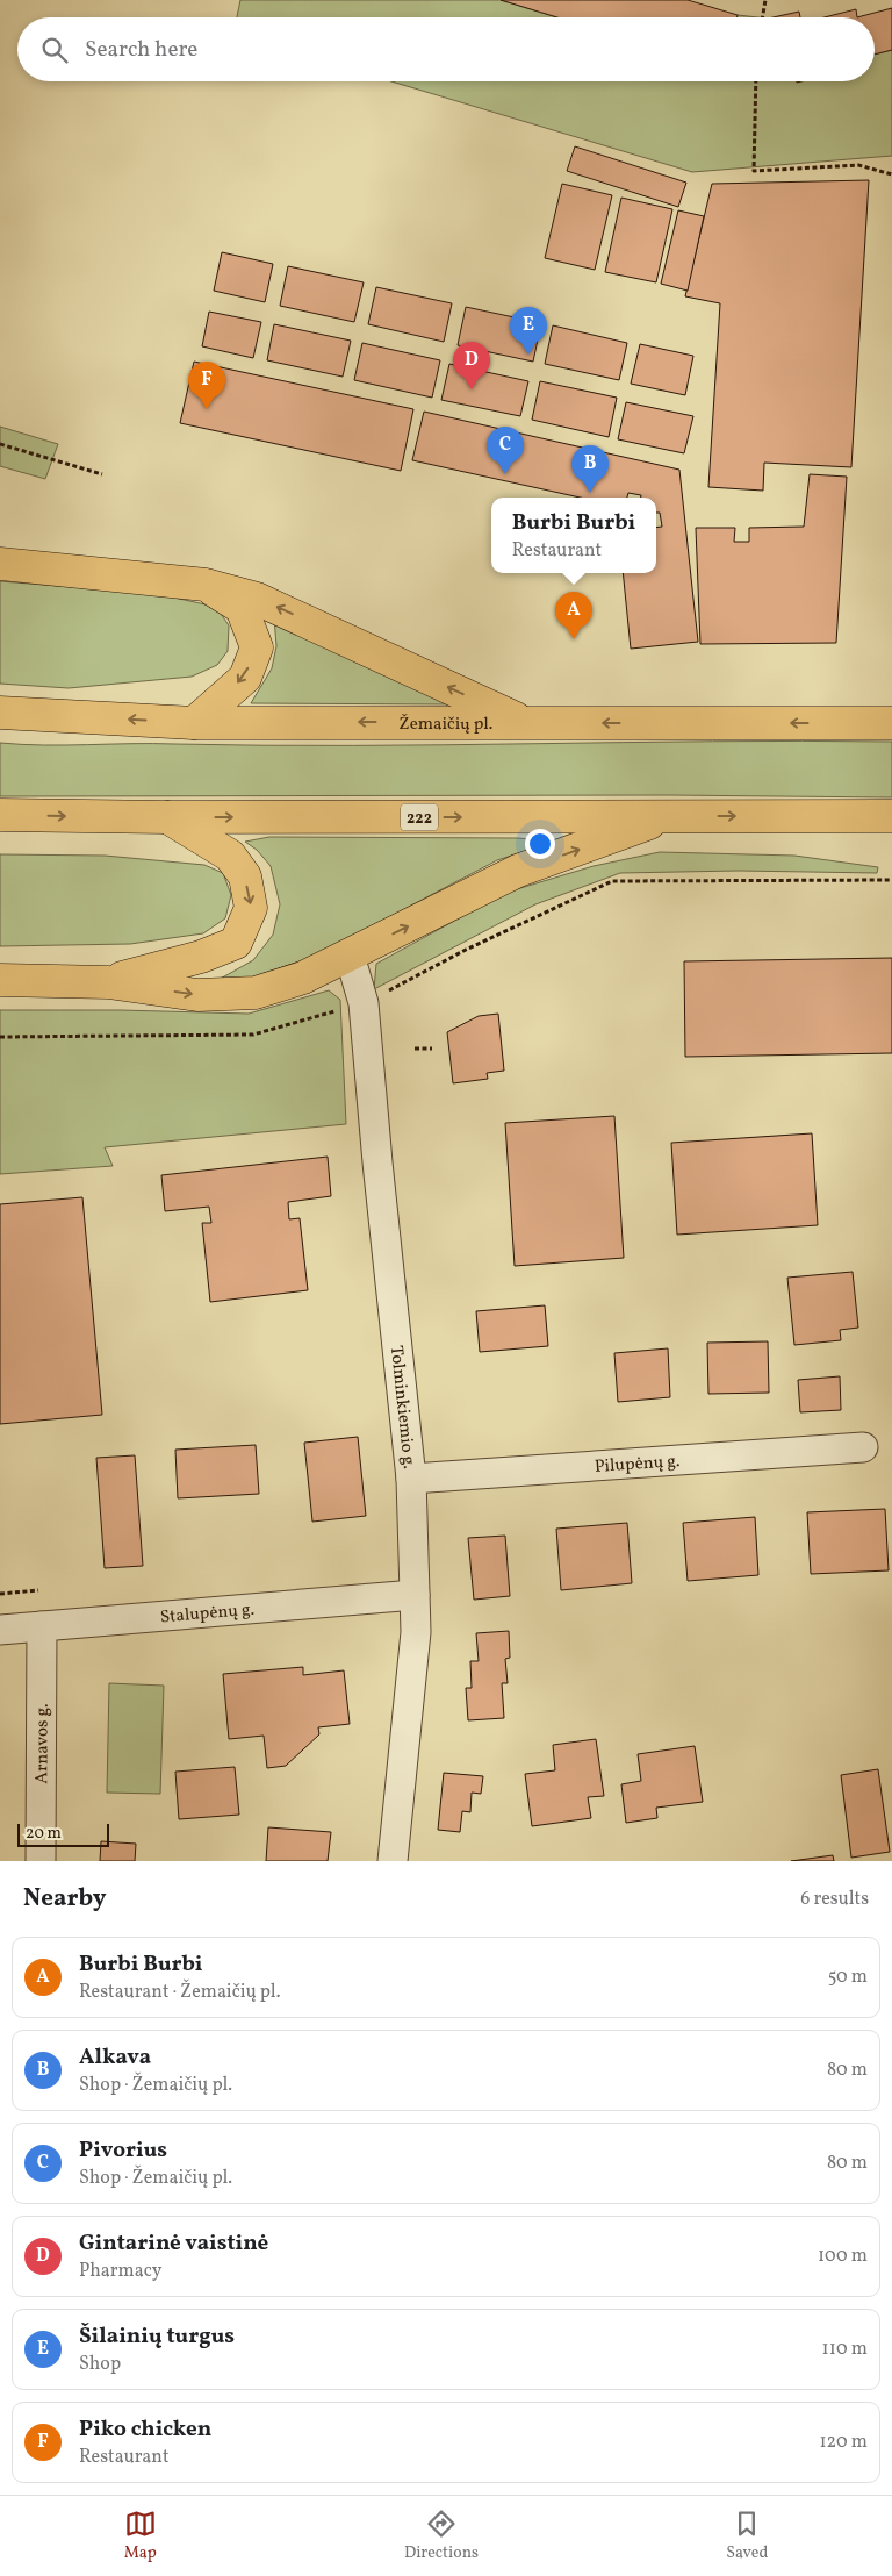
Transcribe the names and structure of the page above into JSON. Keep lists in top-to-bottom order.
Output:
{
  "streets": {
    "main road": ["Žemaičių pl.", "222"],
    "street": [
      "Tolminkiemio g.",
      "Pilupėnų g.",
      "Stalupėnų g.",
      "Arnavos g."
    ]
  },
  "crossings": [
    ["Tolminkiemio g.", "Pilupėnų g."],
    ["Tolminkiemio g.", "Stalupėnų g."],
    ["Stalupėnų g.", "Arnavos g."]
  ],
  "scale_bar": "20 m",
  "page": {
    "search": "Search here",
    "pins": [
      "E",
      "D",
      "F",
      "C",
      "B",
      "A"
    ],
    "popup": ["Burbi Burbi", "Restaurant"],
    "scale": "20 m",
    "heading": ["Nearby", "6 results"],
    "list": [
      {
        "mark": "A",
        "name": "Burbi Burbi",
        "note": "Restaurant · Žemaičių pl.",
        "value": "50 m"
      },
      {
        "mark": "B",
        "name": "Alkava",
        "note": "Shop · Žemaičių pl.",
        "value": "80 m"
      },
      {
        "mark": "C",
        "name": "Pivorius",
        "note": "Shop · Žemaičių pl.",
        "value": "80 m"
      },
      {
        "mark": "D",
        "name": "Gintarinė vaistinė",
        "note": "Pharmacy",
        "value": "100 m"
      },
      {
        "mark": "E",
        "name": "Šilainių turgus",
        "note": "Shop",
        "value": "110 m"
      },
      {
        "mark": "F",
        "name": "Piko chicken",
        "note": "Restaurant",
        "value": "120 m"
      }
    ],
    "nav": ["Map", "Directions", "Saved"]
  }
}
